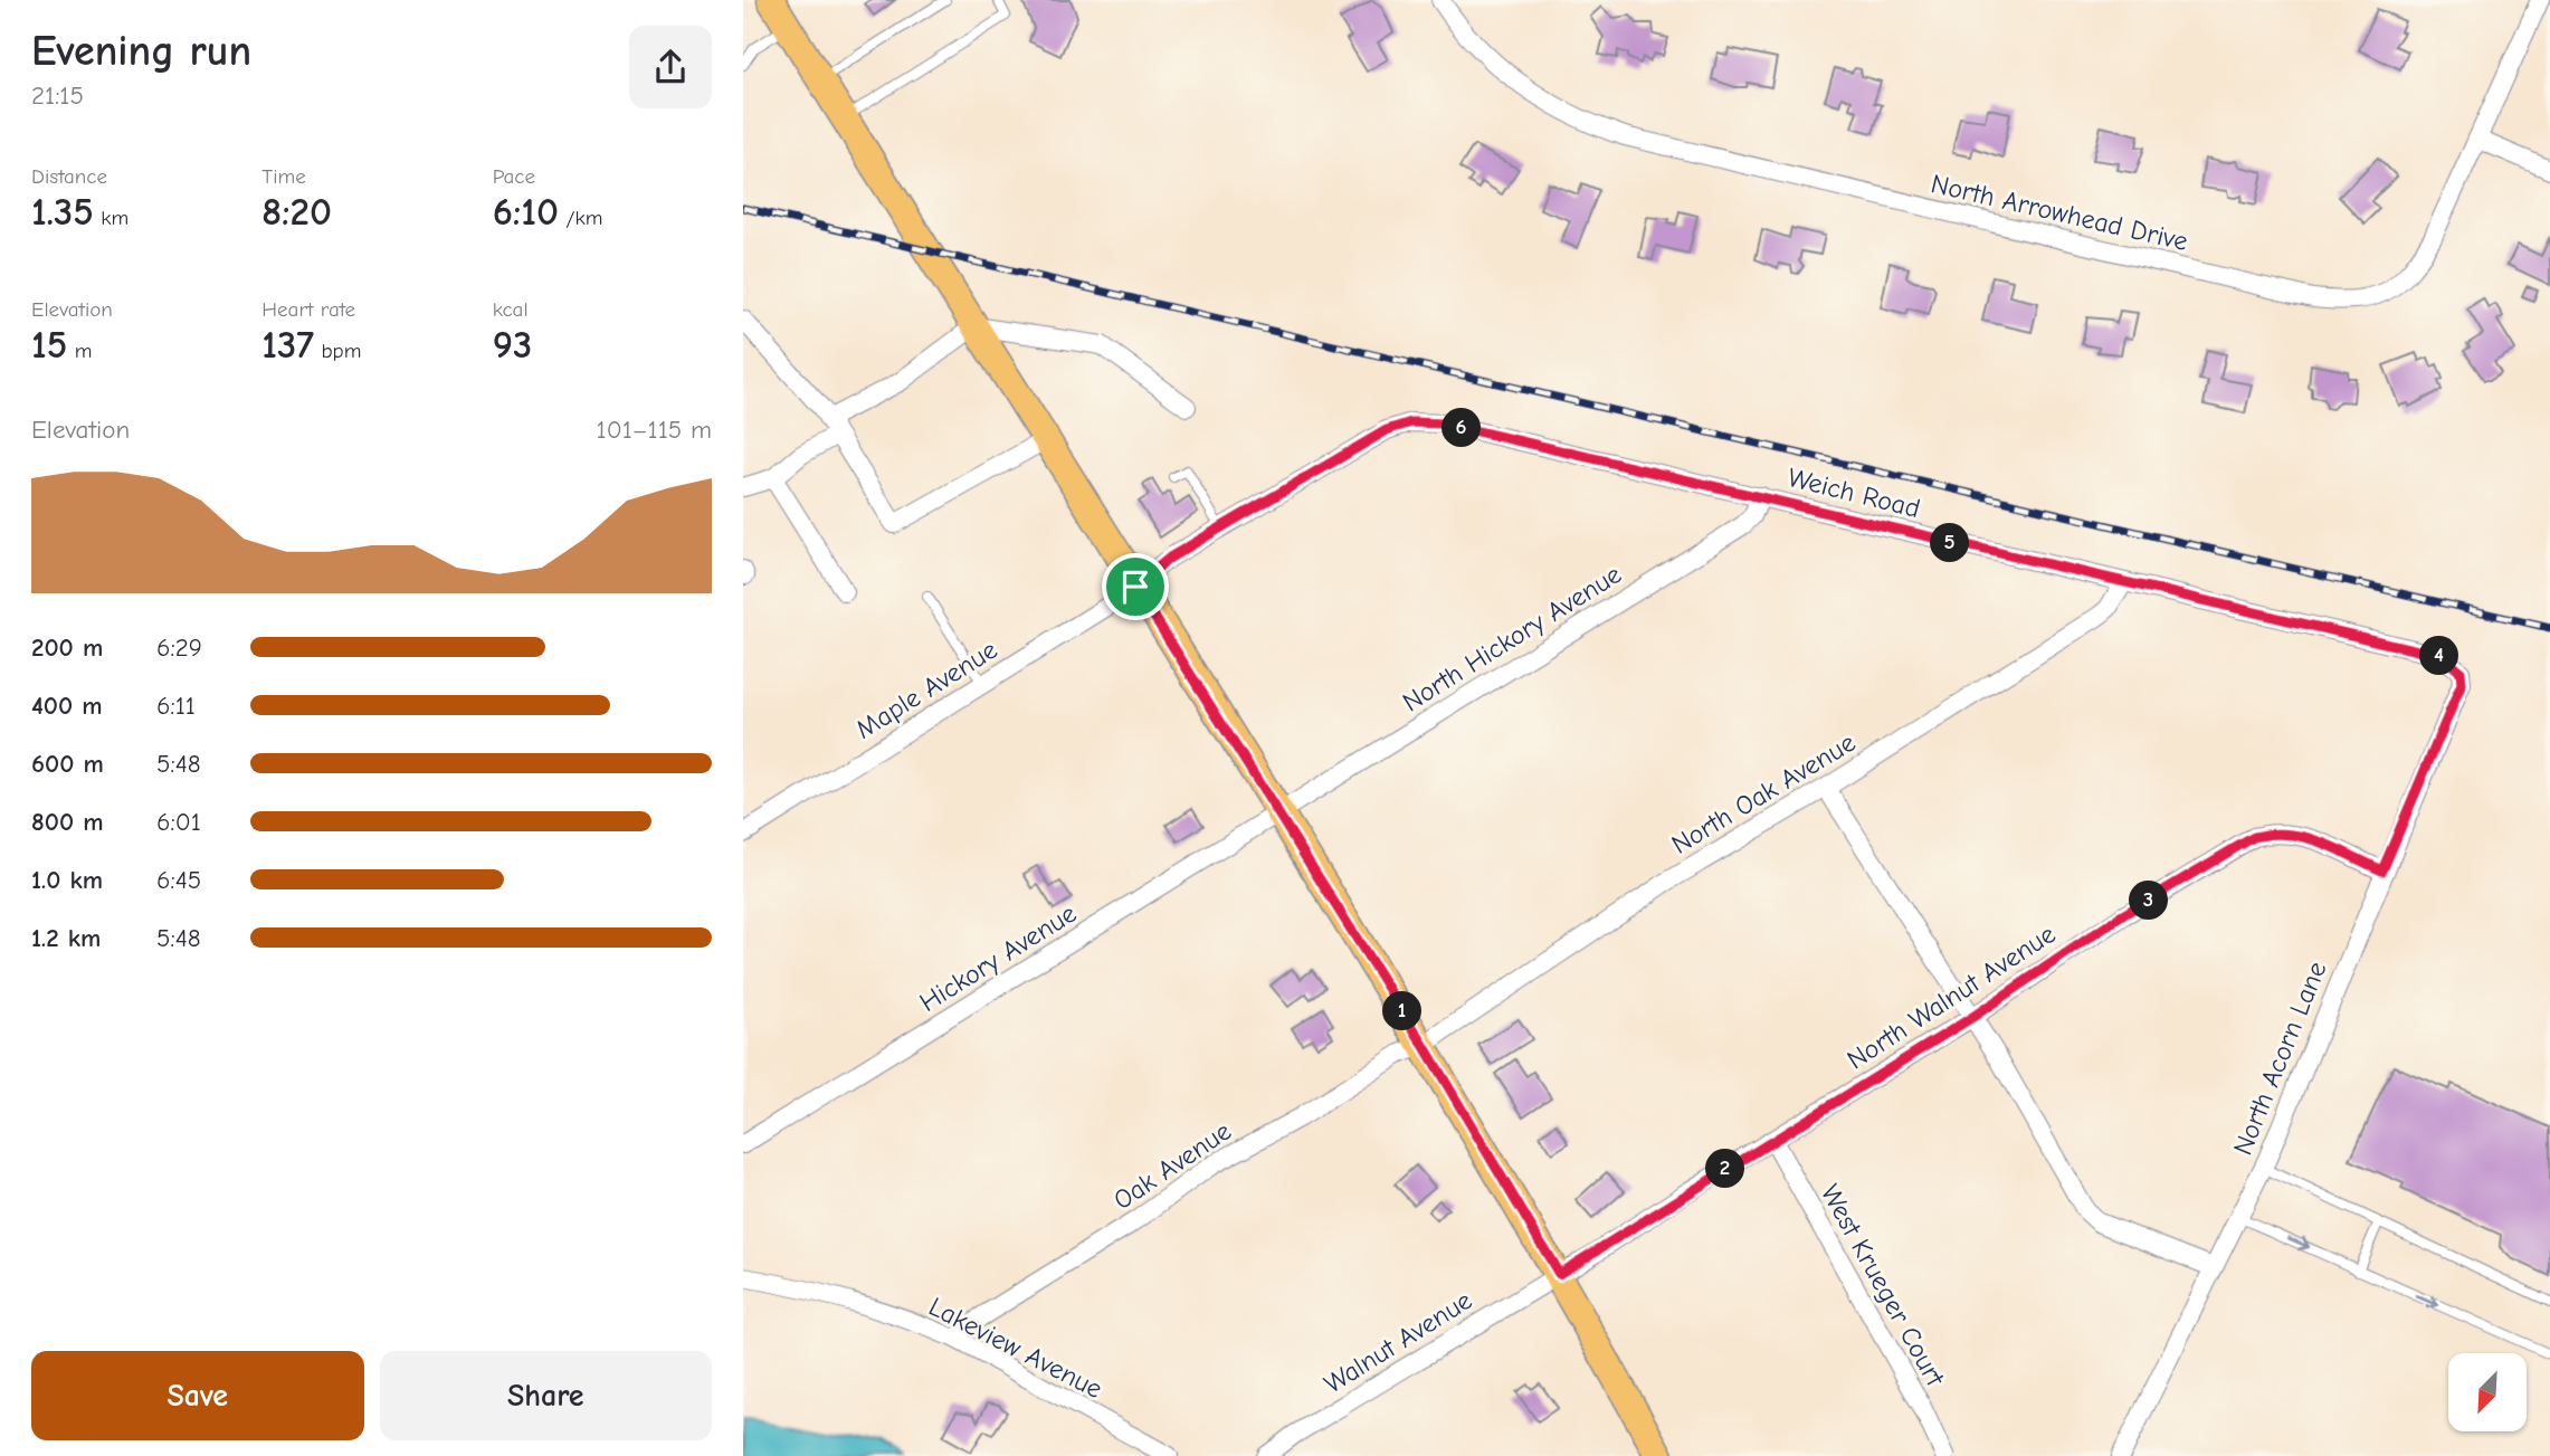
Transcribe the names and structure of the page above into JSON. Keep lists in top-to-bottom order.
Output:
{
  "streets": {
    "street": [
      "North Arrowhead Drive",
      "Weich Road",
      "North Hickory Avenue",
      "Maple Avenue",
      "North Oak Avenue",
      "Hickory Avenue",
      "North Walnut Avenue",
      "North Acorn Lane",
      "Oak Avenue",
      "West Krueger Court",
      "Walnut Avenue",
      "Lakeview Avenue"
    ]
  },
  "crossings": [
    ["Weich Road", "North Hickory Avenue"],
    ["Weich Road", "Maple Avenue"],
    ["Weich Road", "North Oak Avenue"],
    ["Weich Road", "North Acorn Lane"],
    ["North Hickory Avenue", "Hickory Avenue"],
    ["North Oak Avenue", "Oak Avenue"],
    ["North Walnut Avenue", "North Acorn Lane"],
    ["North Walnut Avenue", "West Krueger Court"],
    ["North Walnut Avenue", "Walnut Avenue"],
    ["Oak Avenue", "Lakeview Avenue"]
  ],
  "north": "bottom left",
  "page": {
    "heading": ["Evening run", "21:15"],
    "stats": [
      ["Distance", "1.35 km"],
      ["Time", "8:20"],
      ["Pace", "6:10 /km"],
      ["Elevation", "15 m"],
      ["Heart rate", "137 bpm"],
      ["kcal", "93"]
    ],
    "chart": ["Elevation", "101–115 m"],
    "pins": [
      "6",
      "5",
      "4",
      "3",
      "1",
      "2"
    ],
    "list": [
      {
        "name": "200 m",
        "note": "6:29"
      },
      {
        "name": "400 m",
        "note": "6:11"
      },
      {
        "name": "600 m",
        "note": "5:48"
      },
      {
        "name": "800 m",
        "note": "6:01"
      },
      {
        "name": "1.0 km",
        "note": "6:45"
      },
      {
        "name": "1.2 km",
        "note": "5:48"
      }
    ],
    "buttons": ["Save", "Share"]
  }
}
